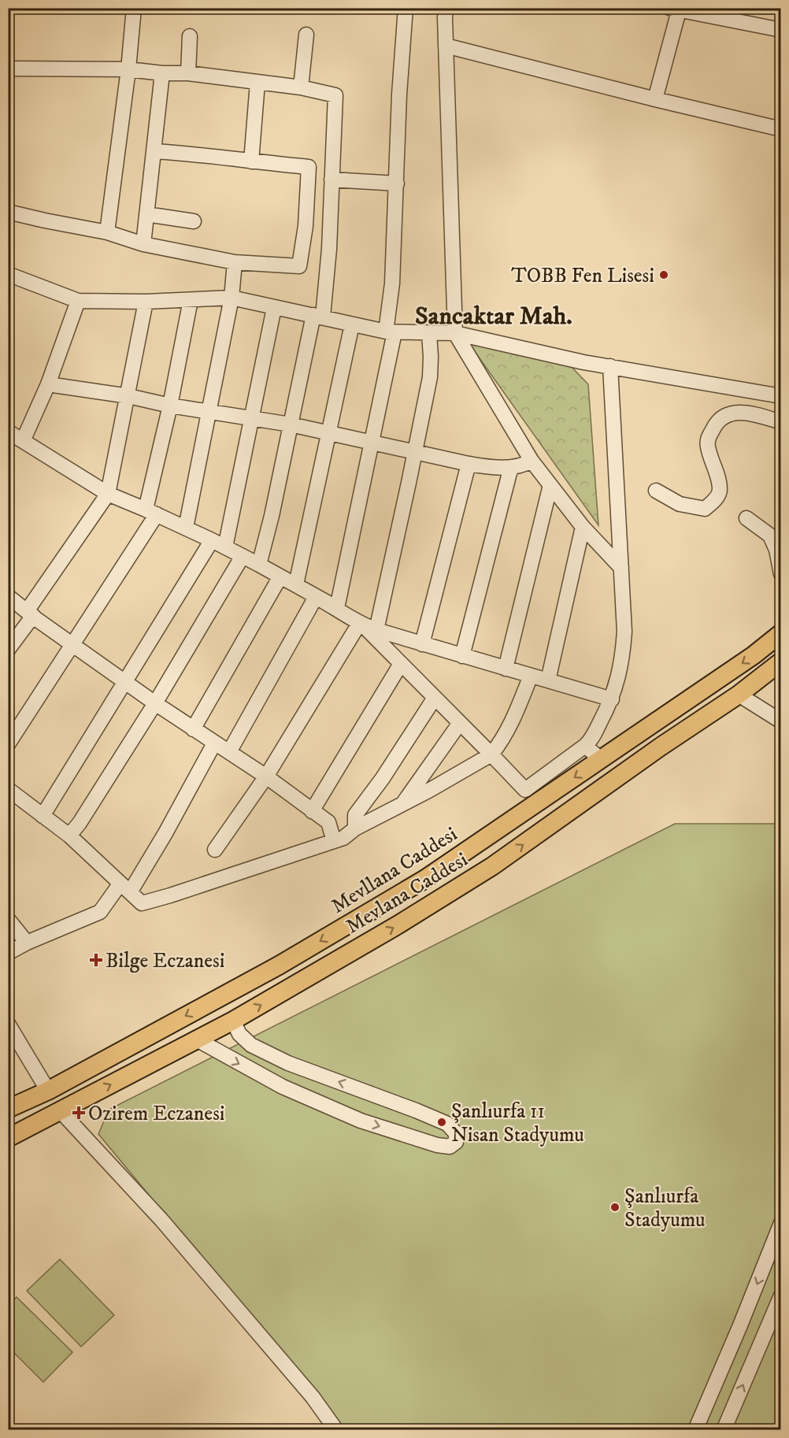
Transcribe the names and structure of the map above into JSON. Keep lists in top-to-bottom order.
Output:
{
  "streets": {
    "main road": ["Mevllana Caddesi", "Mevlana Caddesi"]
  },
  "one_way": ["Mevllana Caddesi", "Mevlana Caddesi"],
  "districts": ["Sancaktar Mah."],
  "places": {
    "other": ["TOBB Fen Lisesi", "Şanlıurfa 11 Nisan Stadyumu", "Şanlıurfa Stadyumu"],
    "health": ["Bilge Eczanesi", "Ozirem Eczanesi"]
  }
}
